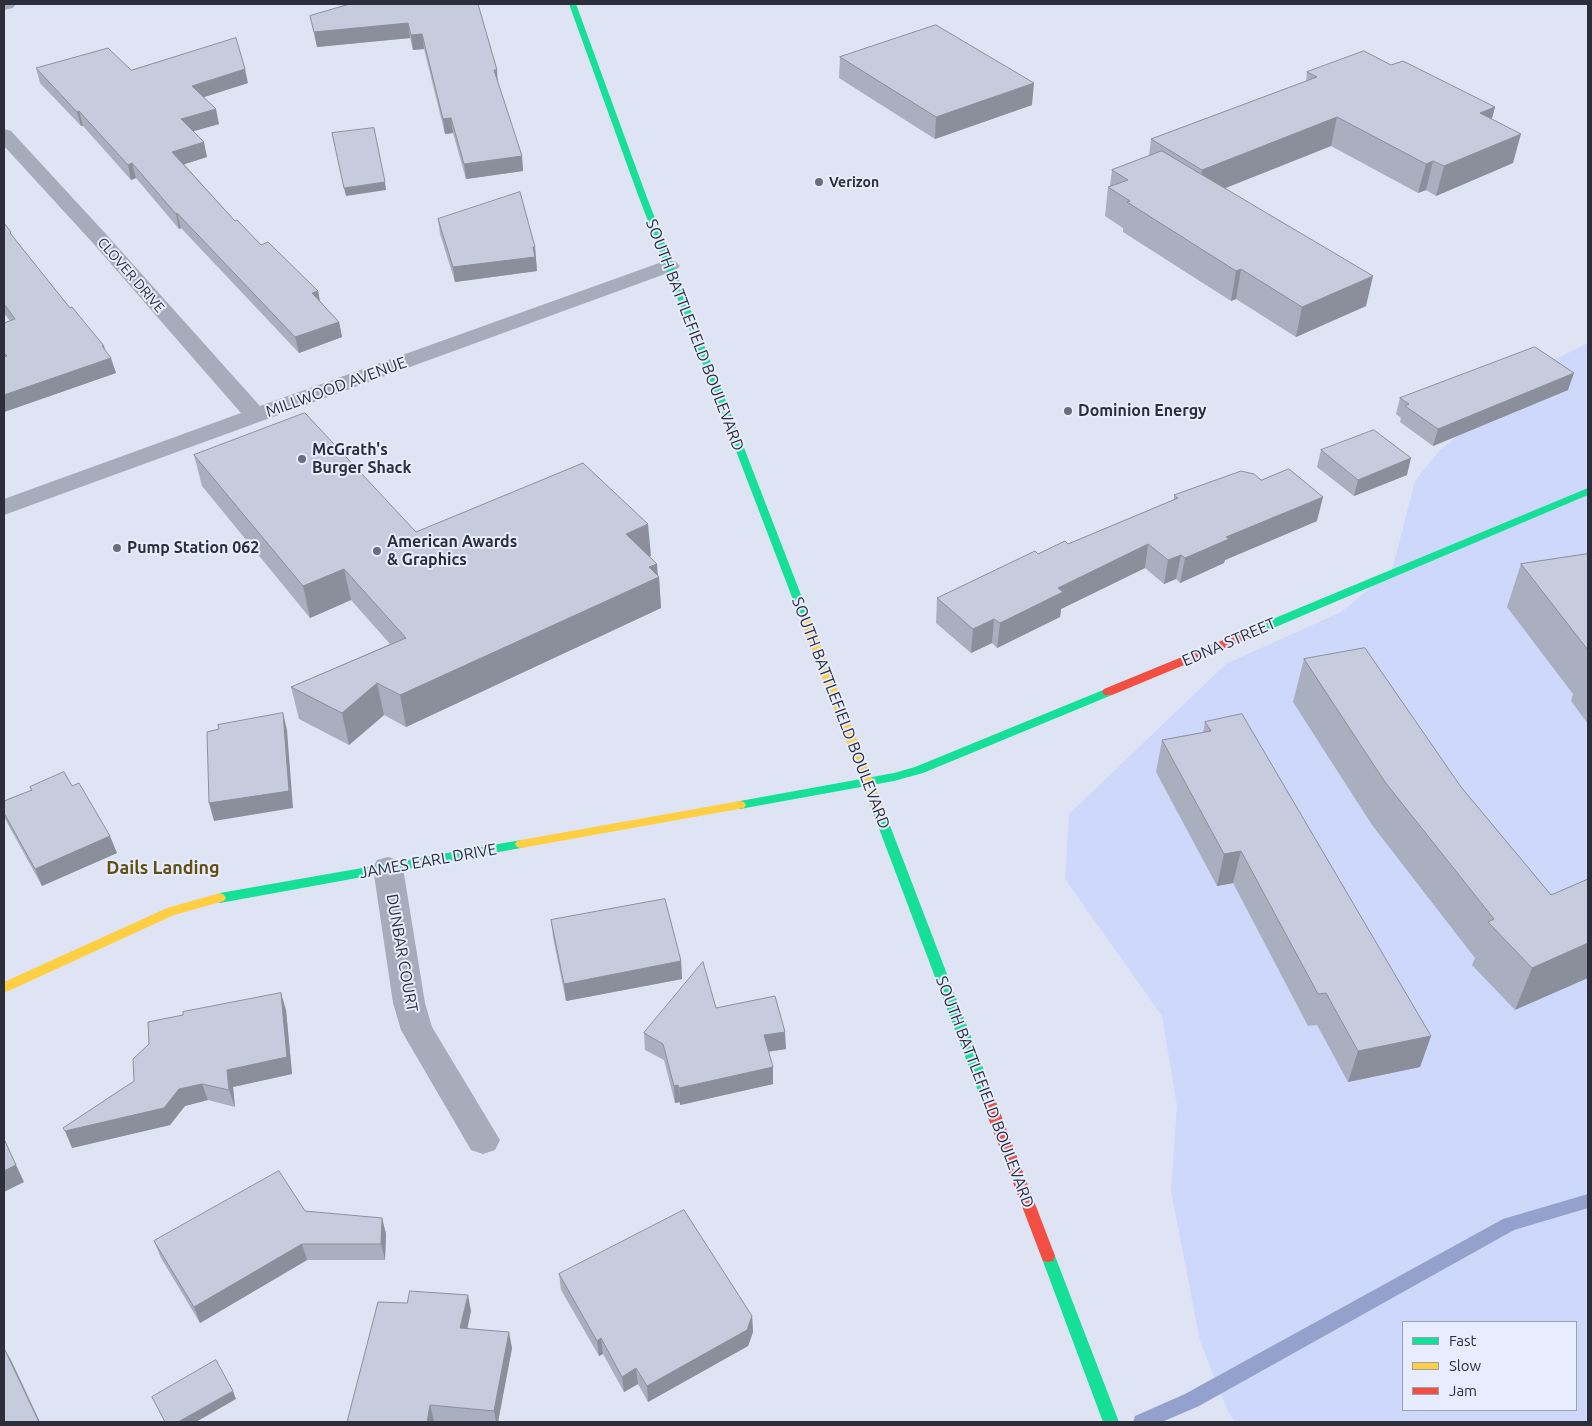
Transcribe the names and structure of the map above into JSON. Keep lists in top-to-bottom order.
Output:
{
  "streets": {
    "main road": ["SOUTH BATTLEFIELD BOULEVARD", "EDNA STREET", "JAMES EARL DRIVE"],
    "street": ["CLOVER DRIVE", "MILLWOOD AVENUE", "DUNBAR COURT"]
  },
  "crossings": [
    ["CLOVER DRIVE", "MILLWOOD AVENUE"],
    ["SOUTH BATTLEFIELD BOULEVARD", "MILLWOOD AVENUE"],
    ["SOUTH BATTLEFIELD BOULEVARD", "EDNA STREET"],
    ["SOUTH BATTLEFIELD BOULEVARD", "JAMES EARL DRIVE"],
    ["EDNA STREET", "JAMES EARL DRIVE"],
    ["JAMES EARL DRIVE", "DUNBAR COURT"]
  ],
  "districts": ["Dails Landing"],
  "places": [
    "Verizon",
    "Dominion Energy",
    "McGrath's Burger Shack",
    "Pump Station 062",
    "American Awards & Graphics"
  ],
  "legend": ["Fast", "Slow", "Jam"]
}
